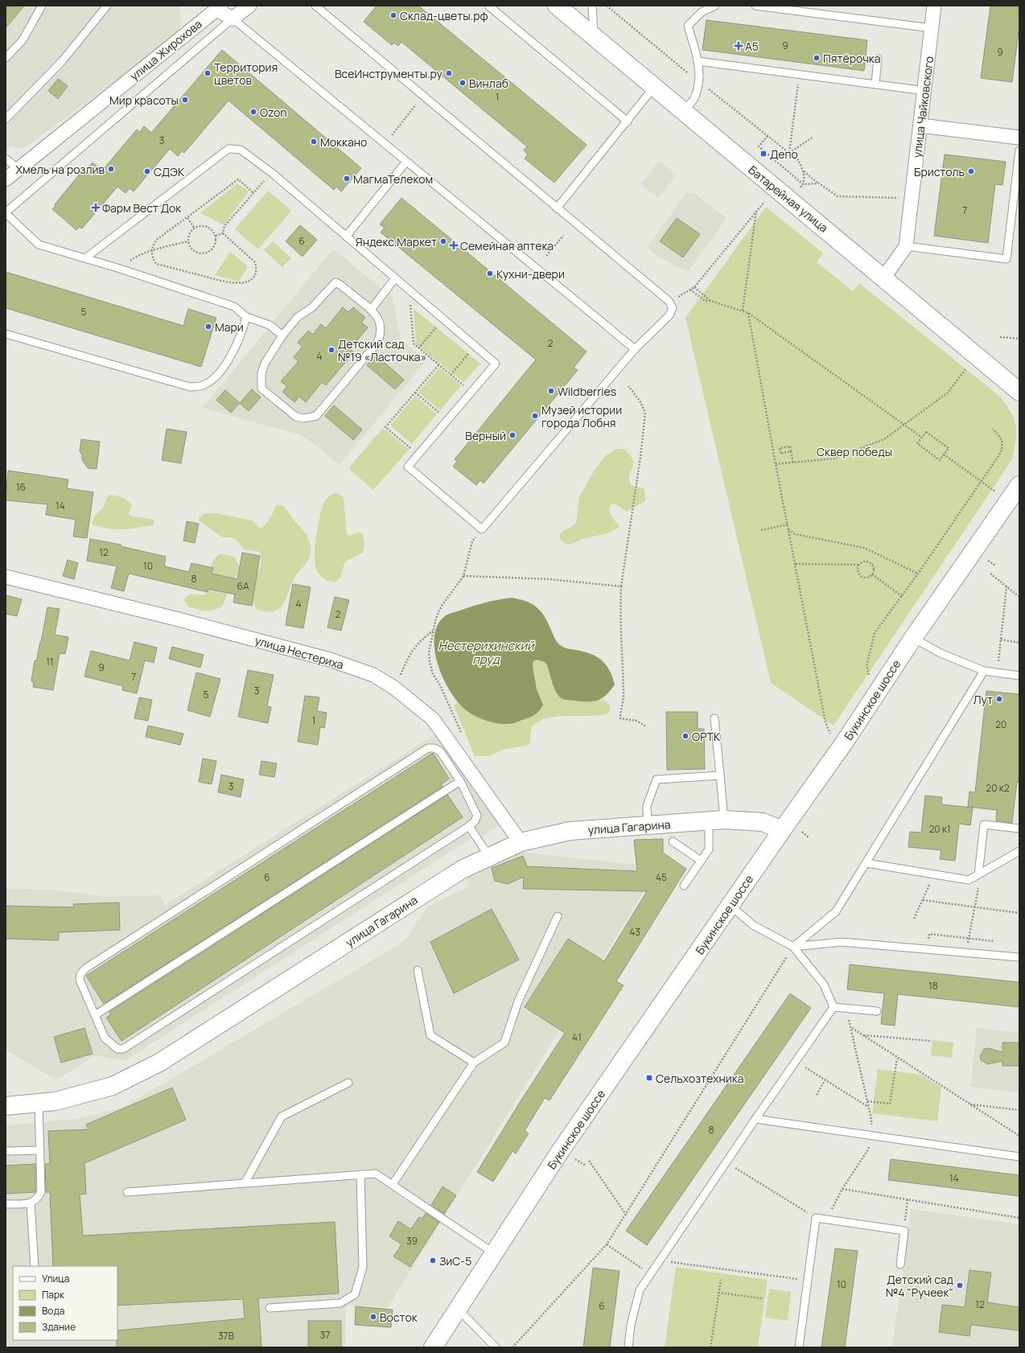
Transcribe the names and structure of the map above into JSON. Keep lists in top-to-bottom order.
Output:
{
  "streets": {
    "main road": ["Батарейная улица", "Букинское шоссе", "улица Гагарина"],
    "street": ["улица Жирохова", "улица Чайковского", "улица Нестериха"]
  },
  "crossings": [
    ["улица Чайковского", "Батарейная улица"],
    ["улица Нестериха", "улица Гагарина"],
    ["Букинское шоссе", "улица Гагарина"]
  ],
  "water": ["Нестерихинский пруд"],
  "parks": ["Сквер победы"],
  "places": {
    "other": [
      "Склад-цветы.рф",
      "Пятёрочка",
      "Территория цветов",
      "ВсеИнструменты.ру",
      "Винлаб",
      "Мир красоты",
      "Ozon",
      "Моккано",
      "Хмель на розлив",
      "СДЭК",
      "Бристоль",
      "МагмаТелеком",
      "Яндекс.Маркет",
      "Кухни-двери",
      "Мари",
      "Детский сад №19 «Ласточка»",
      "Wildberries",
      "Музей истории города Лобня",
      "Верный",
      "Лут",
      "ОРТК",
      "ЗиС-5",
      "Детский сад №4 \"Ручеек\"",
      "Восток"
    ],
    "health": ["А5", "Фарм Вест Док", "Семейная аптека"],
    "transit": ["Депо", "Сельхозтехника"]
  },
  "house_numbers": [
    "9",
    "9",
    "1",
    "3",
    "7",
    "6",
    "5",
    "2",
    "4",
    "16",
    "14",
    "12",
    "10",
    "8",
    "6А",
    "4",
    "2",
    "11",
    "9",
    "7",
    "3",
    "5",
    "1",
    "20",
    "3",
    "20 к2",
    "20 к1",
    "6",
    "45",
    "43",
    "18",
    "41",
    "8",
    "14",
    "39",
    "10",
    "12",
    "6",
    "37",
    "37В"
  ],
  "legend": [
    "Улица",
    "Парк",
    "Вода",
    "Здание"
  ]
}
